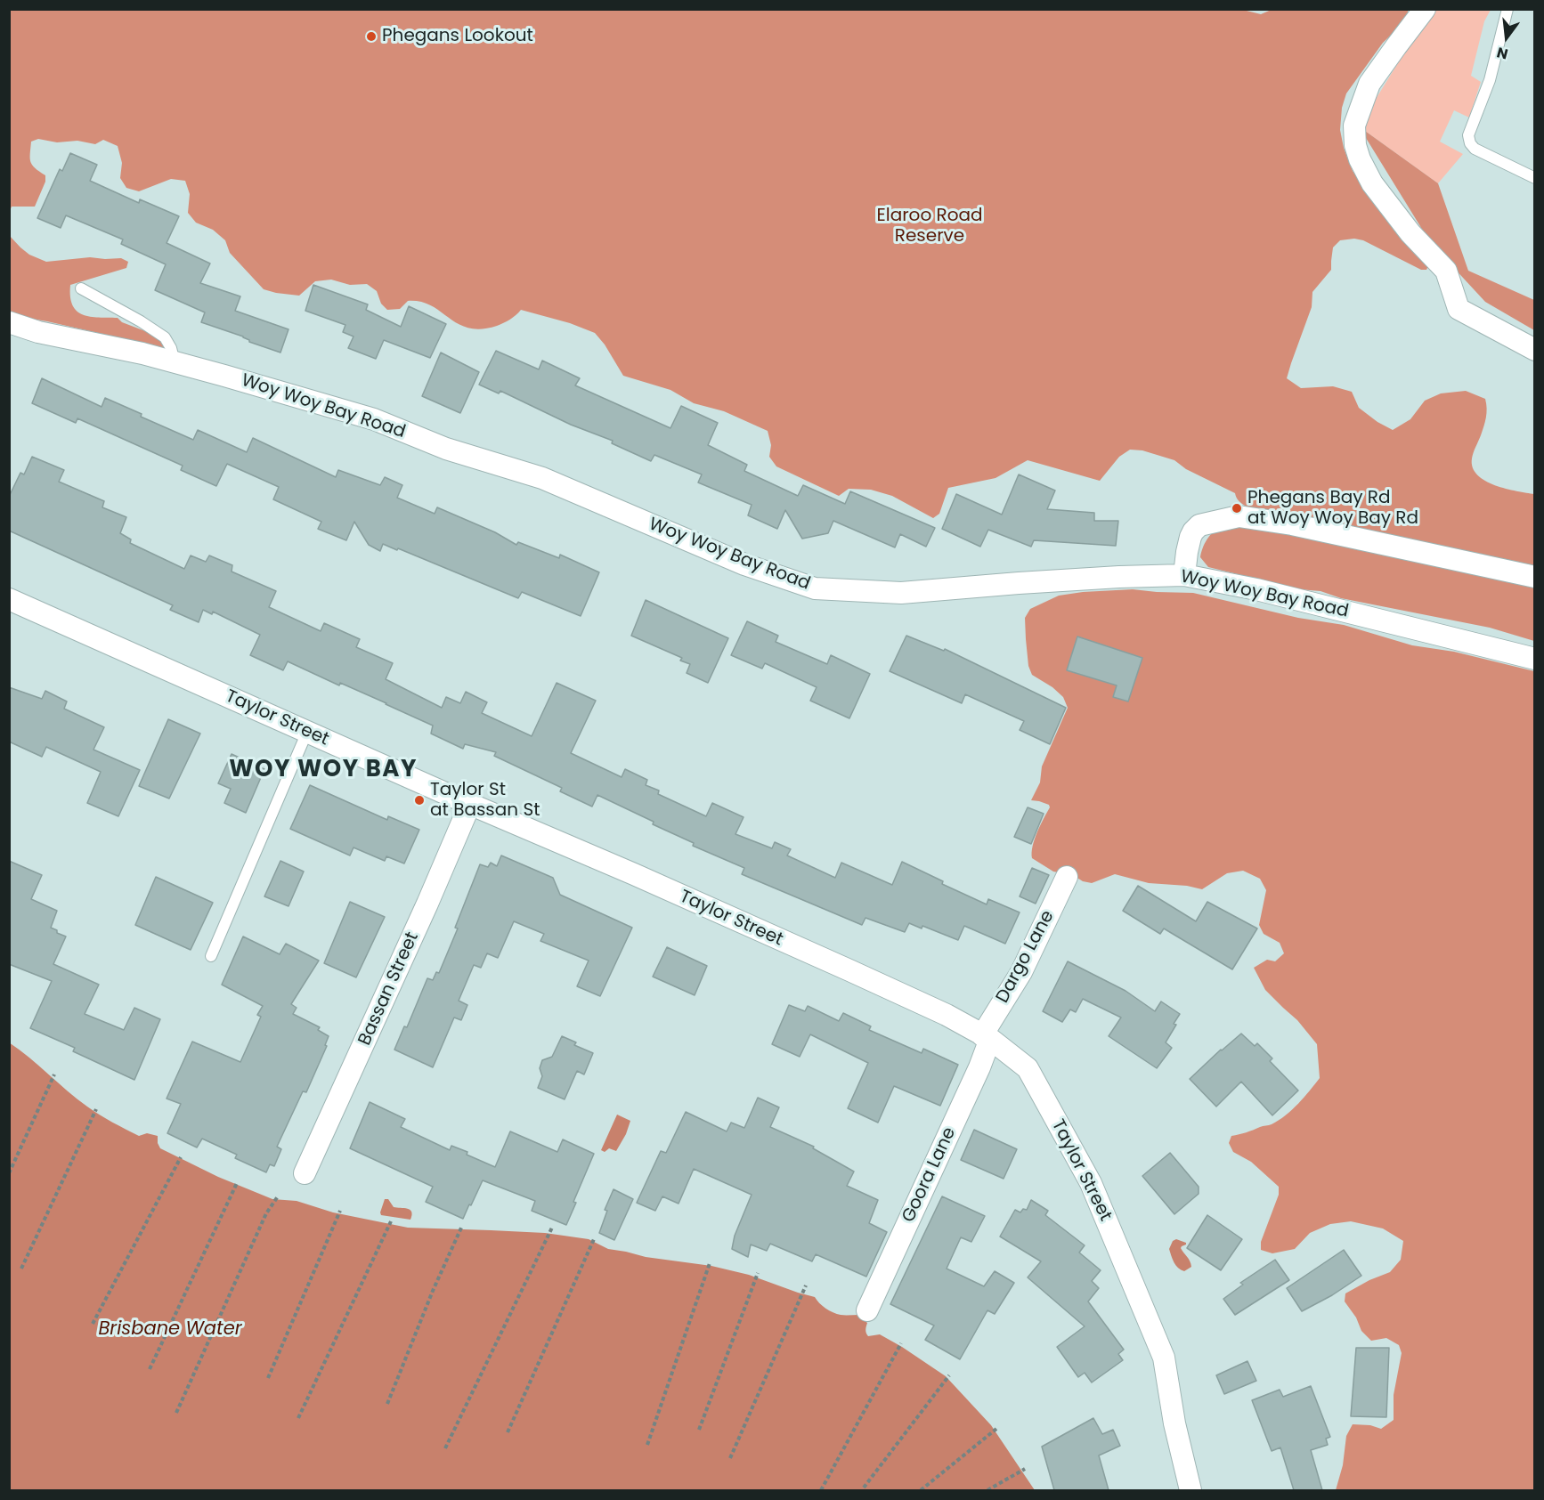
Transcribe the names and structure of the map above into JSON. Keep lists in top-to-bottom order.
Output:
{
  "streets": {
    "street": [
      "Woy Woy Bay Road",
      "Taylor Street",
      "Dargo Lane",
      "Bassan Street",
      "Goora Lane"
    ]
  },
  "crossings": [
    ["Taylor Street", "Dargo Lane"],
    ["Taylor Street", "Bassan Street"],
    ["Taylor Street", "Goora Lane"],
    ["Dargo Lane", "Goora Lane"]
  ],
  "districts": ["WOY WOY BAY"],
  "water": ["Brisbane Water"],
  "parks": ["Elaroo Road Reserve"],
  "places": ["Phegans Lookout", "Phegans Bay Rd at Woy Woy Bay Rd", "Taylor St at Bassan St"],
  "north": "bottom"
}
